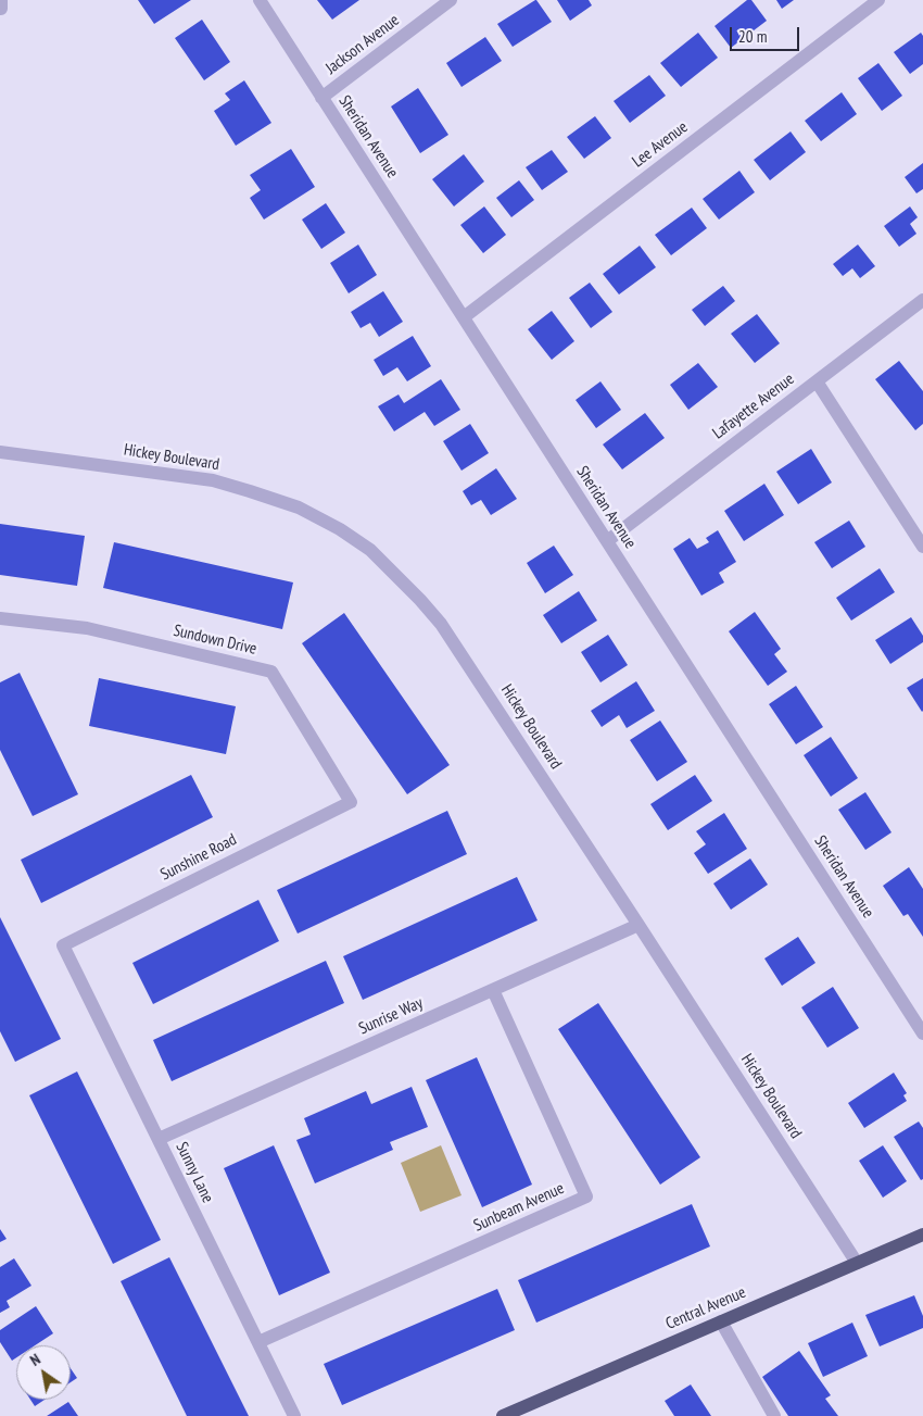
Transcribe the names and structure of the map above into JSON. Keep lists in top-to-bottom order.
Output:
{
  "streets": {
    "main road": ["Central Avenue"],
    "street": [
      "Jackson Avenue",
      "Sheridan Avenue",
      "Lee Avenue",
      "Lafayette Avenue",
      "Hickey Boulevard",
      "Sundown Drive",
      "Sunshine Road",
      "Sunrise Way",
      "Sunny Lane",
      "Sunbeam Avenue"
    ]
  },
  "crossings": [
    ["Jackson Avenue", "Sheridan Avenue"],
    ["Sheridan Avenue", "Lee Avenue"],
    ["Sheridan Avenue", "Lafayette Avenue"],
    ["Hickey Boulevard", "Sunrise Way"],
    ["Hickey Boulevard", "Central Avenue"],
    ["Sundown Drive", "Sunshine Road"],
    ["Sunshine Road", "Sunny Lane"],
    ["Sunrise Way", "Sunny Lane"],
    ["Sunrise Way", "Sunbeam Avenue"],
    ["Sunny Lane", "Sunbeam Avenue"]
  ],
  "scale_bar": "20 m",
  "north": "top left"
}
